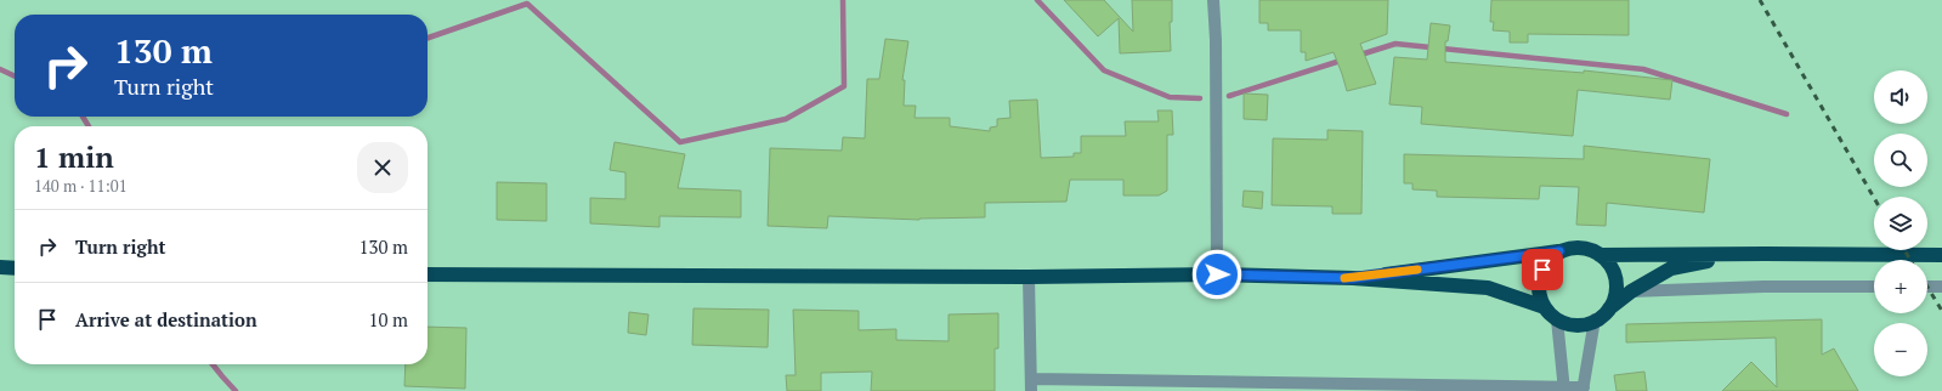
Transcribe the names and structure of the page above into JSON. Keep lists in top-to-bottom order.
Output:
{
  "page": {
    "turn": ["130 m", "Turn right"],
    "map_buttons": ["+", "−"],
    "heading": ["1 min", "140 m · 11:01"],
    "list": [
      {
        "name": "Turn right",
        "value": "130 m"
      },
      {
        "name": "Arrive at destination",
        "value": "10 m"
      }
    ]
  }
}
